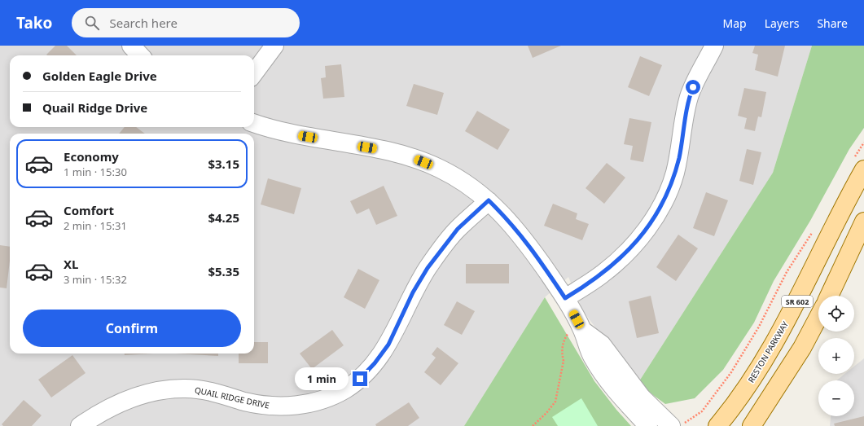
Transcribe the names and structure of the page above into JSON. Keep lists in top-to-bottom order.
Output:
{
  "streets": {
    "main road": ["SR 602", "RESTON PARKWAY"],
    "street": ["QUAIL RIDGE DRIVE"]
  },
  "page": {
    "header": "Tako",
    "search": "Search here",
    "nav": ["Map", "Layers", "Share"],
    "banner": ["Golden Eagle Drive", "Quail Ridge Drive"],
    "list": [
      {
        "name": "Economy",
        "note": "1 min · 15:30",
        "value": "$3.15"
      },
      {
        "name": "Comfort",
        "note": "2 min · 15:31",
        "value": "$4.25"
      },
      {
        "name": "XL",
        "note": "3 min · 15:32",
        "value": "$5.35"
      }
    ],
    "map_buttons": ["+", "−"],
    "buttons": "Confirm",
    "bubble": "1 min"
  }
}
